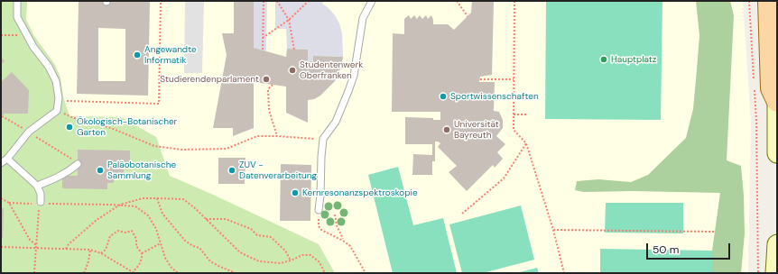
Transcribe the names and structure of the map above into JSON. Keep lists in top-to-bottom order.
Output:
{
  "places": [
    "Angewandte Informatik",
    "Hauptplatz",
    "Studentenwerk Oberfranken",
    "Studierendenparlament",
    "Sportwissenschaften",
    "Ökologisch-Botanischer Garten",
    "Universität Bayreuth",
    "Paläobotanische Sammlung",
    "ZUV - Datenverarbeitung",
    "Kernresonanzspektroskopie"
  ],
  "scale_bar": "50 m"
}
